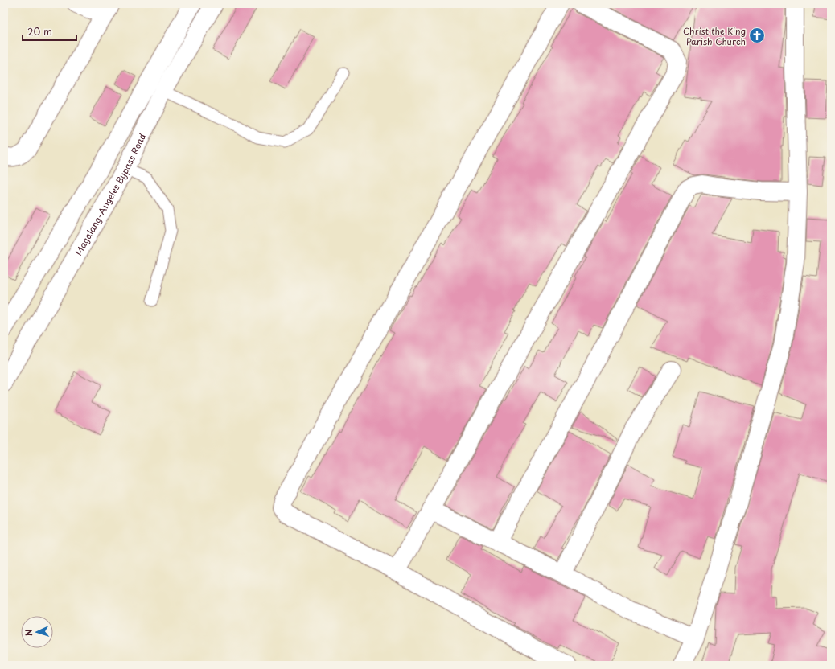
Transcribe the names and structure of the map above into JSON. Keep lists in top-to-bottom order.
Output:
{
  "streets": {
    "street": ["Magalang-Angeles Bypass Road"]
  },
  "places": {
    "church": ["Christ the King Parish Church"]
  },
  "scale_bar": "20 m",
  "north": "left"
}
